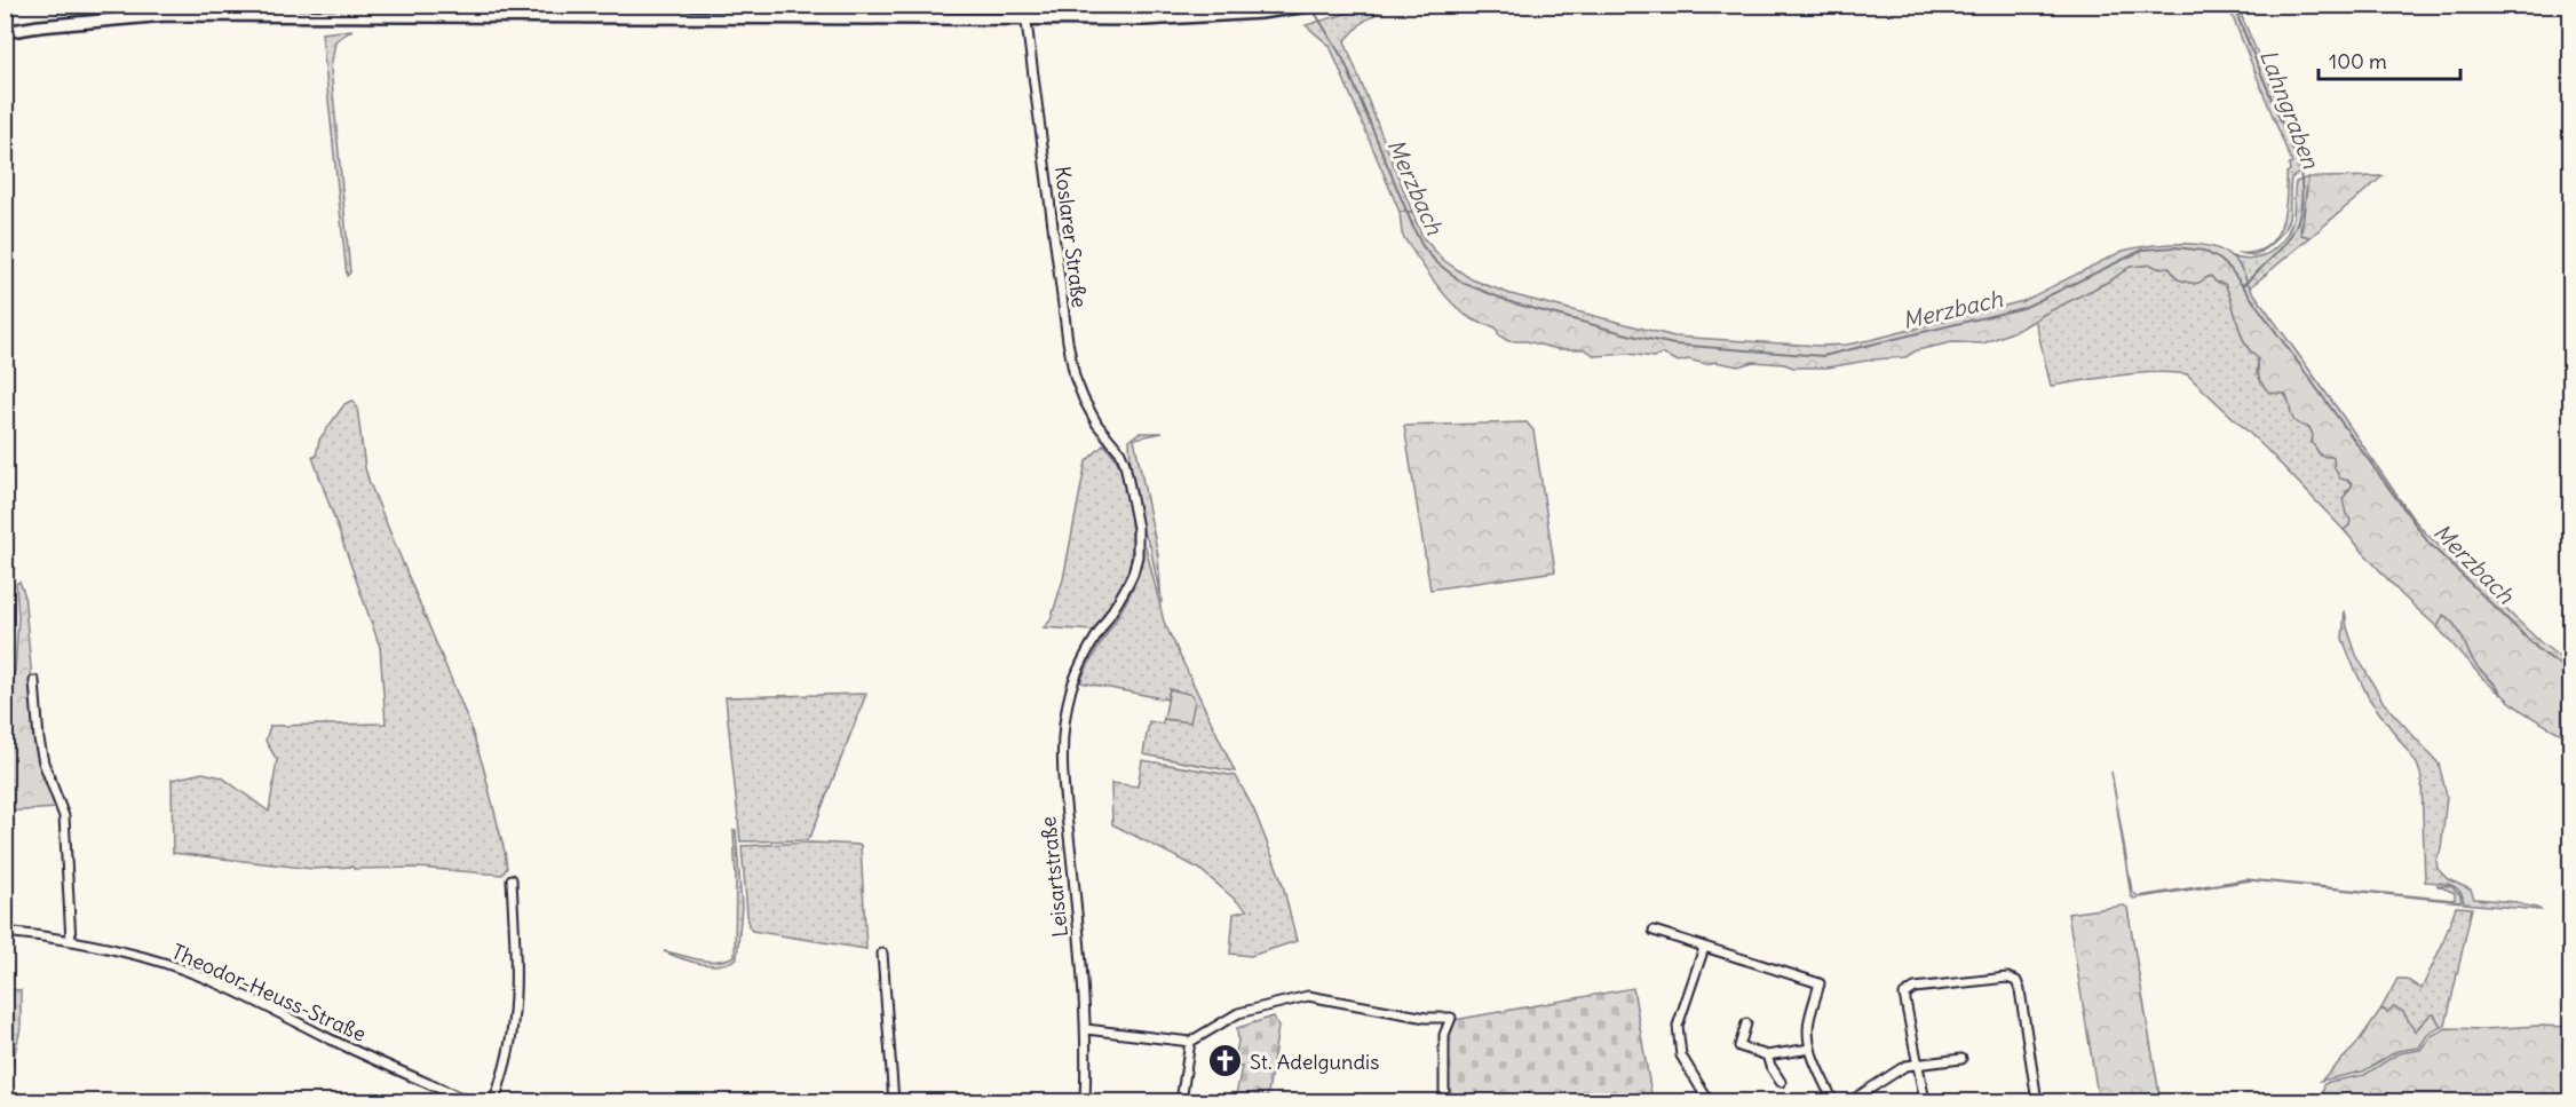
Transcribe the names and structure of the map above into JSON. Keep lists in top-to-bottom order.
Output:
{
  "streets": {
    "street": ["Koslarer Straße", "Leisartstraße", "Theodor-Heuss-Straße"]
  },
  "crossings": [
    ["Koslarer Straße", "Leisartstraße"]
  ],
  "water": ["Lahngraben", "Merzbach"],
  "places": {
    "church": ["St. Adelgundis"]
  },
  "scale_bar": "100 m"
}
